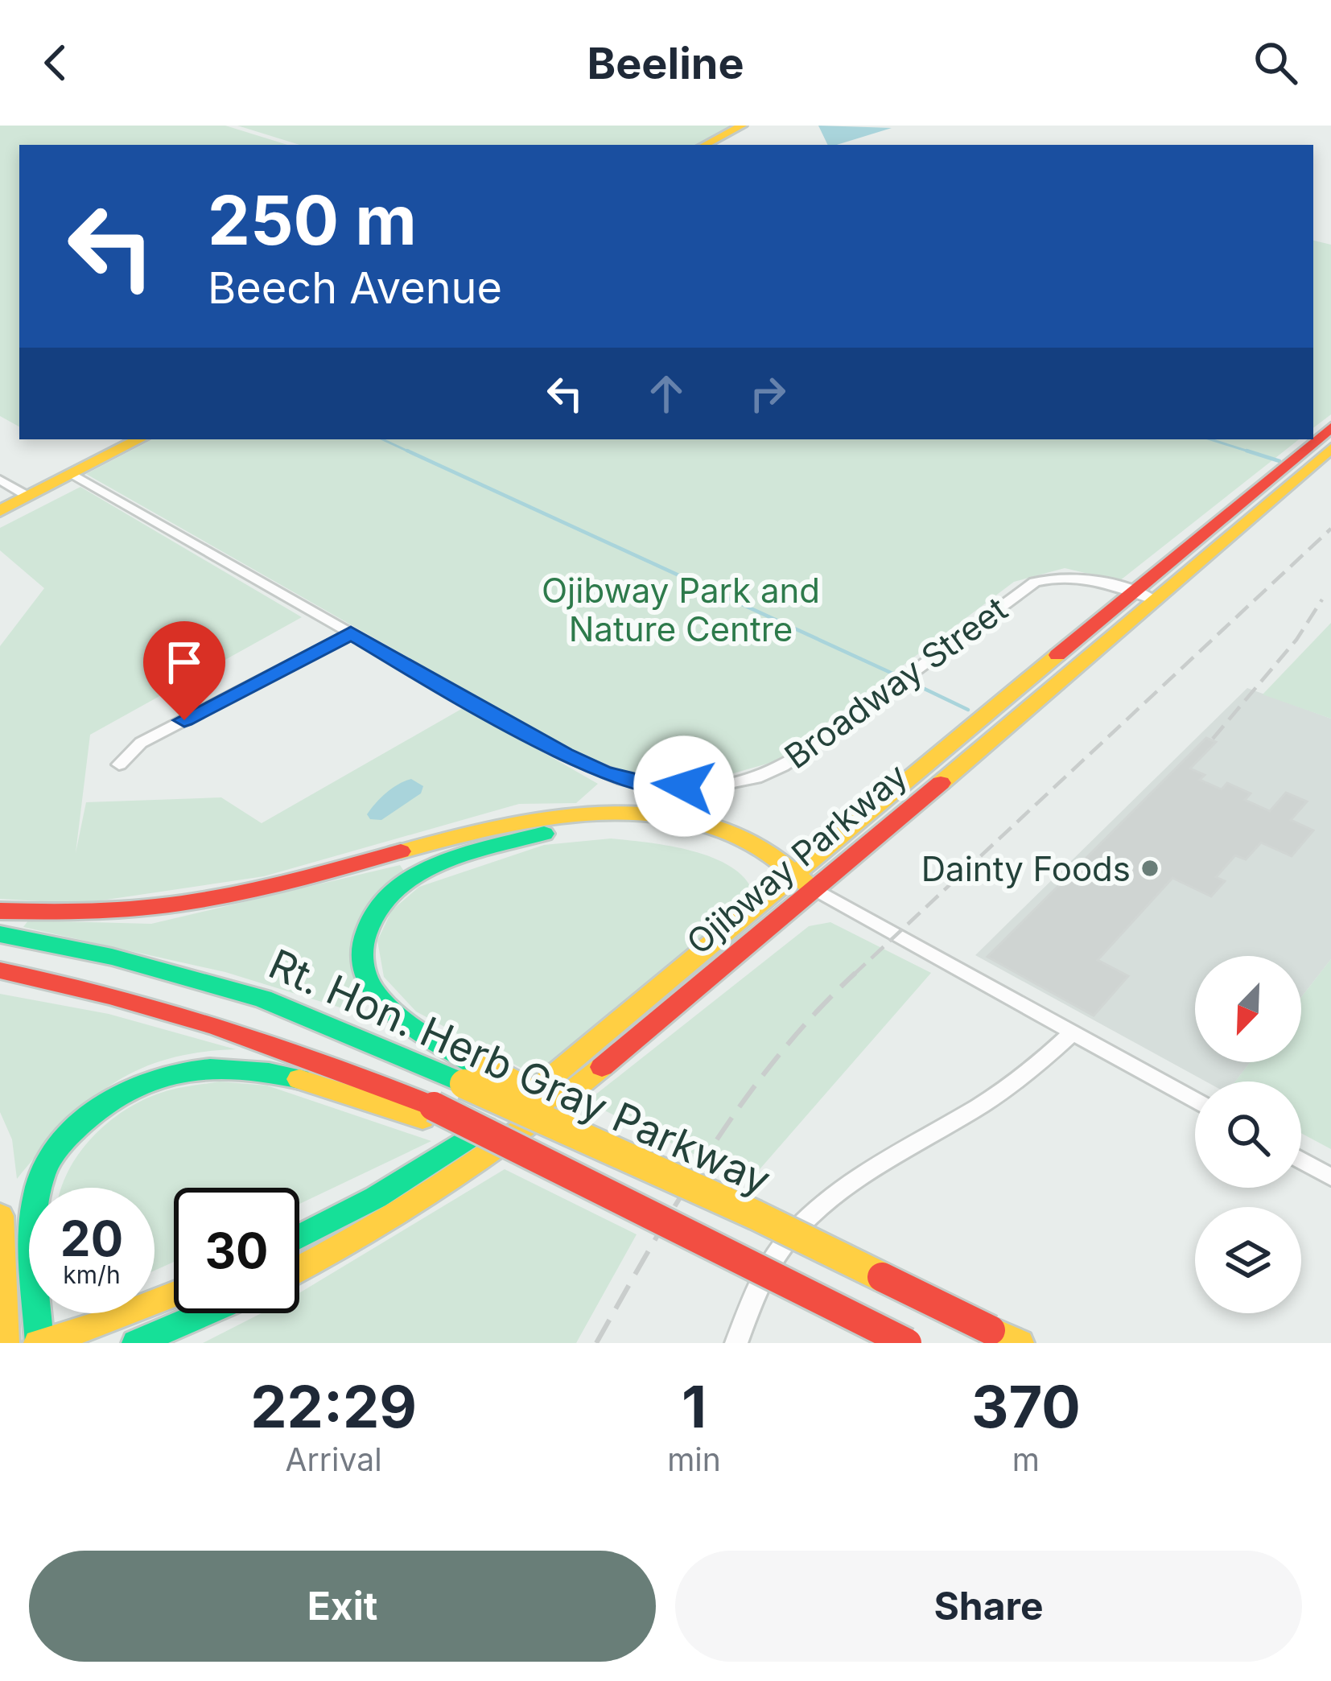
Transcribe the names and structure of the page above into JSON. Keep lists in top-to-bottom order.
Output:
{
  "streets": {
    "main road": ["Ojibway Parkway", "Rt. Hon. Herb Gray Parkway"],
    "street": ["Broadway Street"]
  },
  "crossings": [
    ["Broadway Street", "Ojibway Parkway"]
  ],
  "parks": ["Ojibway Park and Nature Centre"],
  "places": ["Dainty Foods"],
  "north": "bottom left",
  "page": {
    "header": "Beeline",
    "turn": ["250 m", "Beech Avenue"],
    "speed": "20 km/h",
    "limit": "30",
    "eta": [
      "22:29",
      "Arrival",
      "1",
      "min",
      "370",
      "m"
    ],
    "buttons": ["Exit", "Share"]
  }
}
